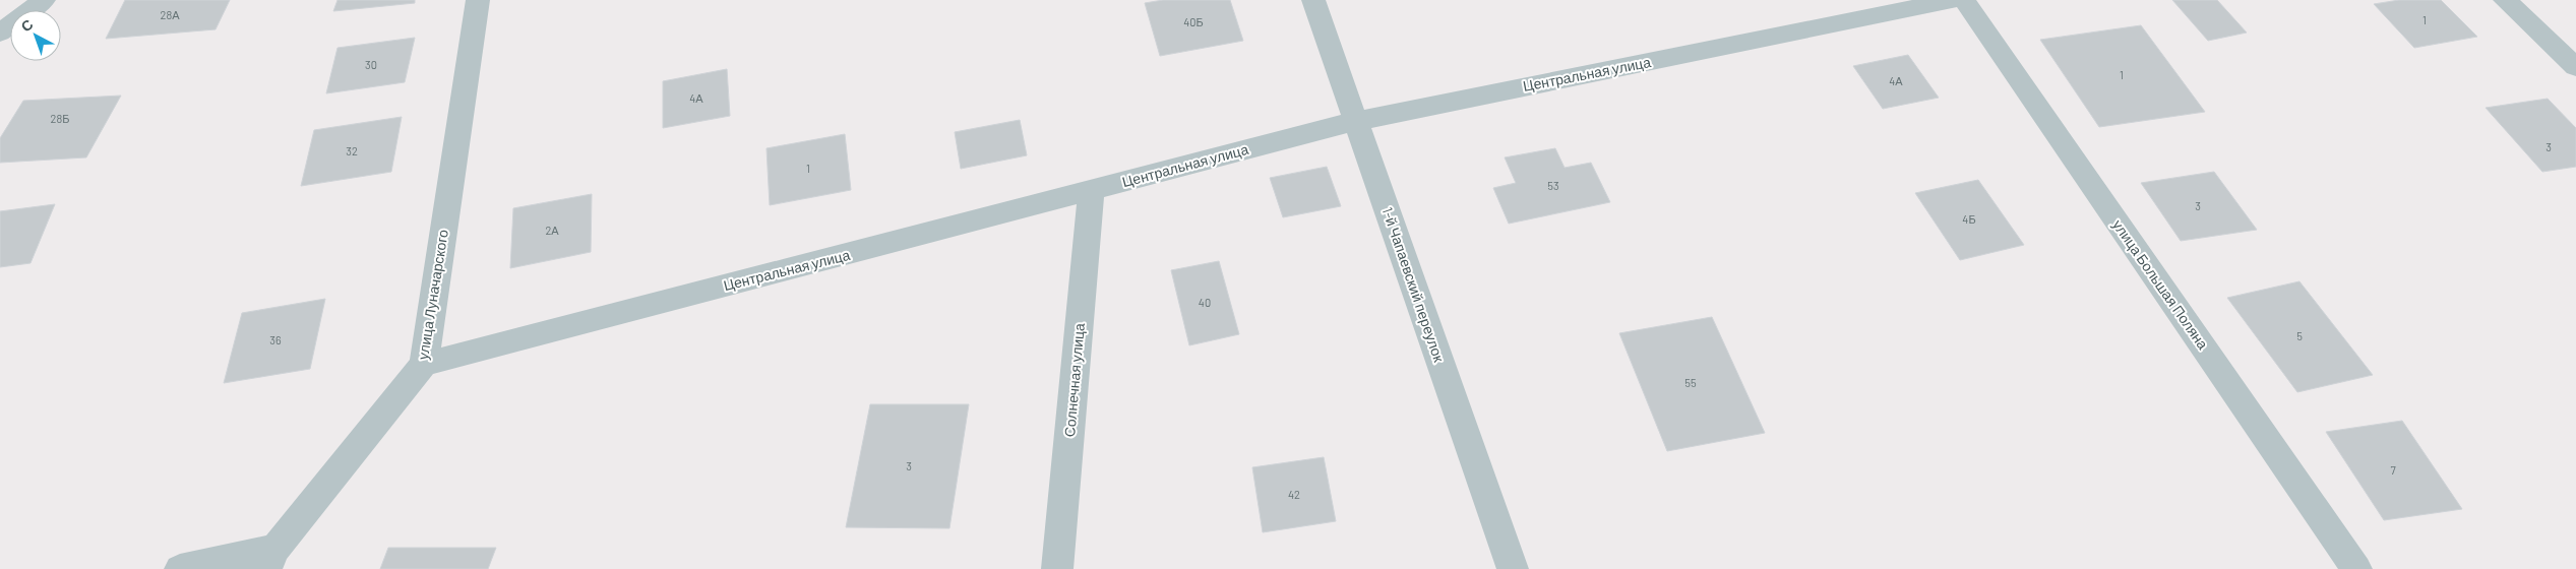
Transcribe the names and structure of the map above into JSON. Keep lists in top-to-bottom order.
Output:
{
  "streets": {
    "street": [
      "Центральная улица",
      "1-й Чапаевский переулок",
      "улица Большая Поляна",
      "улица Луначарского",
      "Солнечная улица"
    ]
  },
  "crossings": [
    ["Центральная улица", "1-й Чапаевский переулок"],
    ["Центральная улица", "улица Луначарского"],
    ["Центральная улица", "Солнечная улица"]
  ],
  "house_numbers": [
    "28А",
    "1",
    "40Б",
    "30",
    "1",
    "4А",
    "4А",
    "28Б",
    "3",
    "32",
    "1",
    "53",
    "3",
    "4Б",
    "2А",
    "40",
    "5",
    "36",
    "55",
    "3",
    "7",
    "42"
  ],
  "north": "top left"
}
